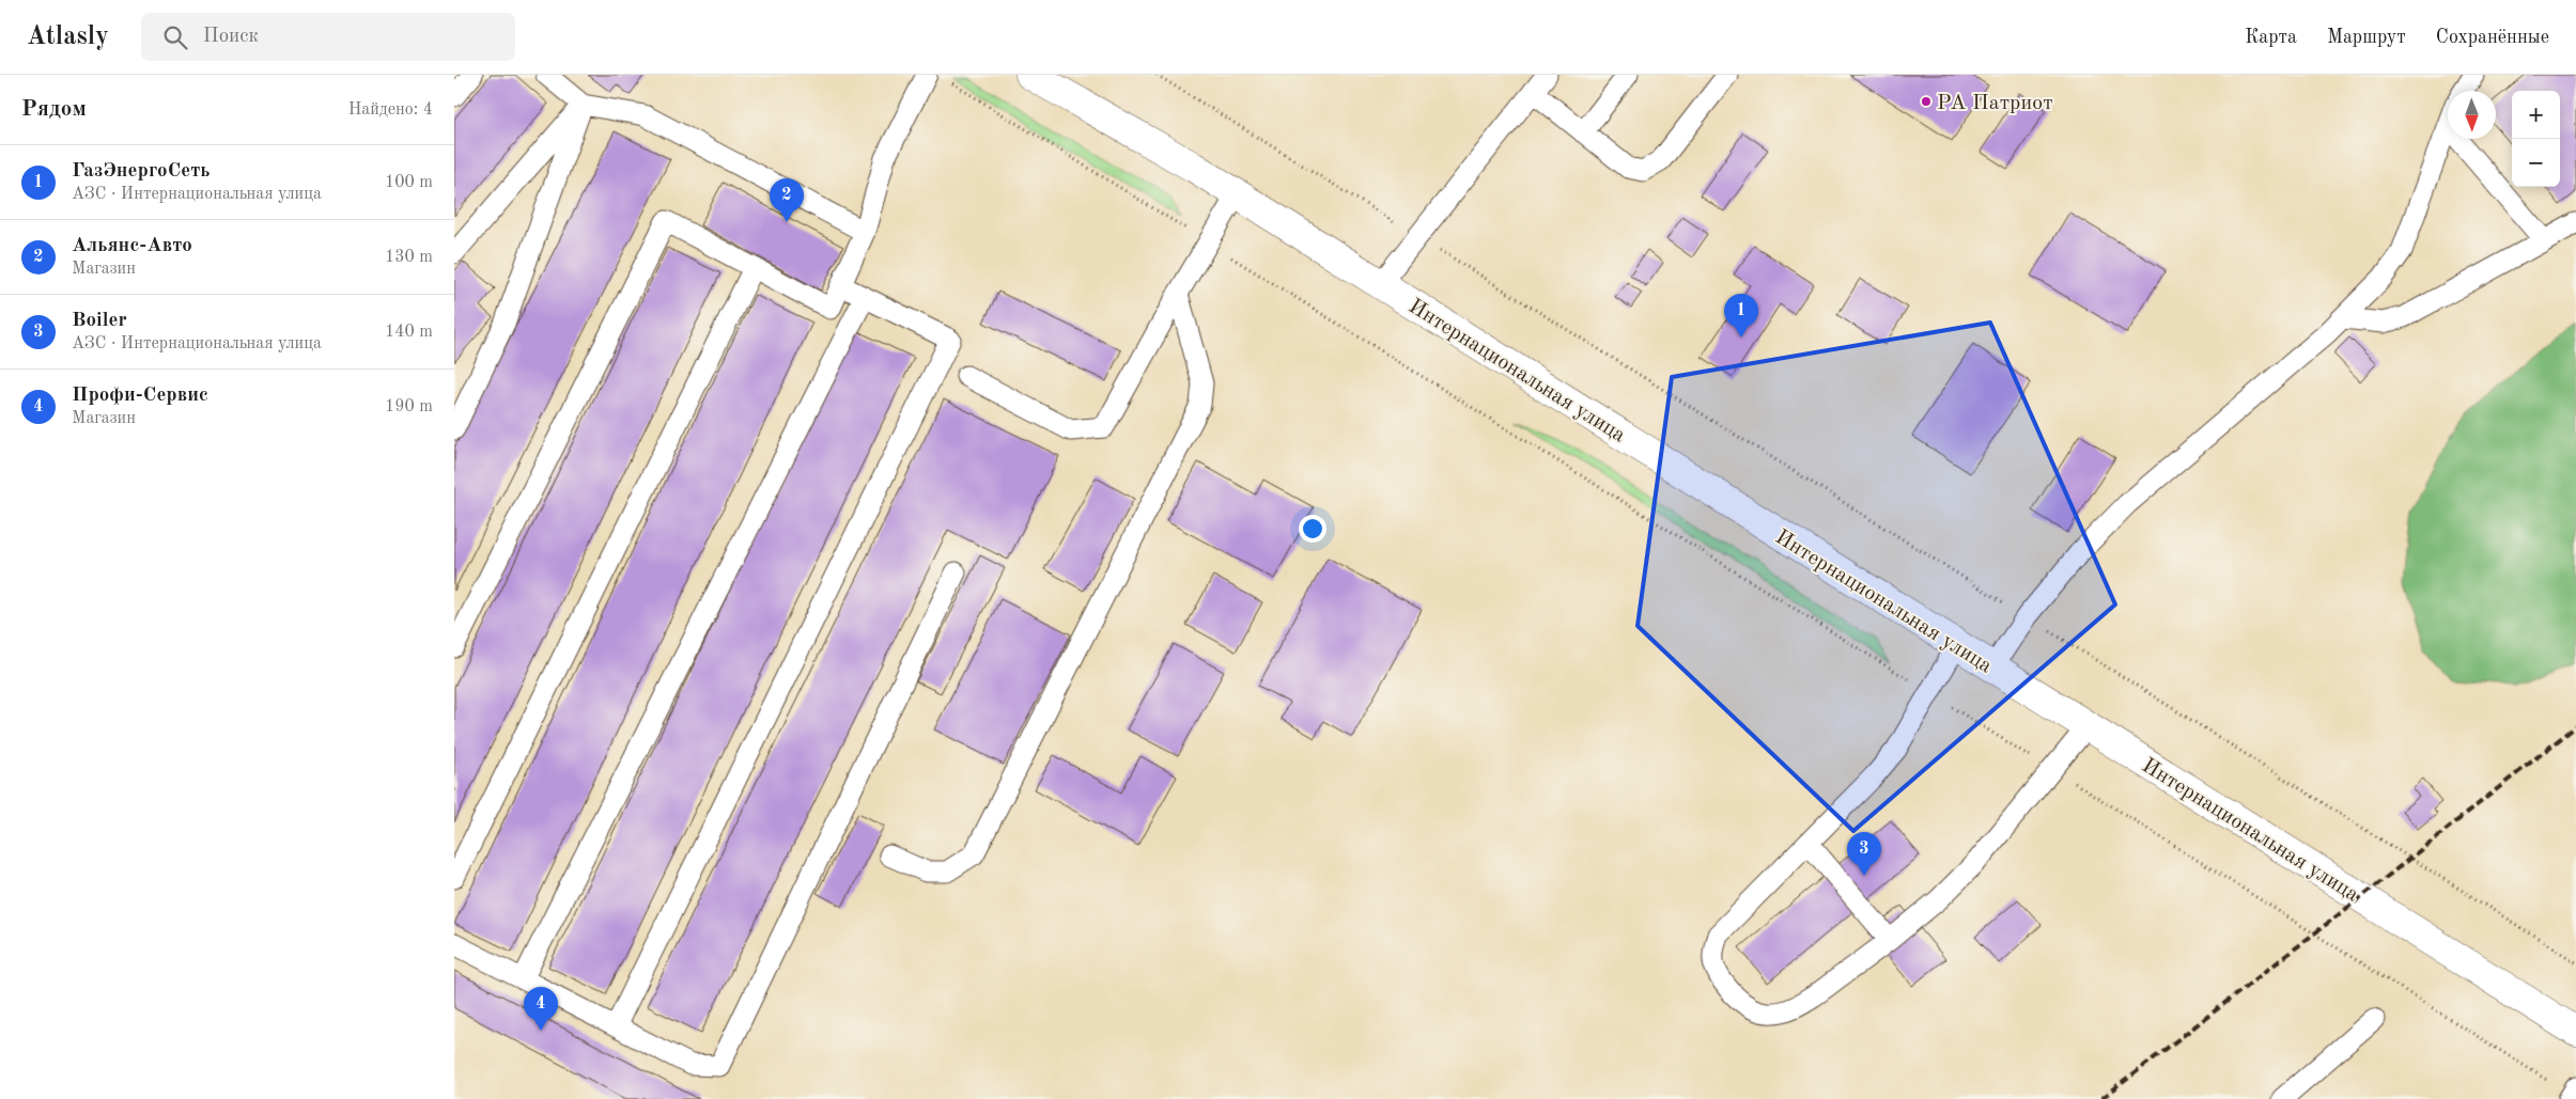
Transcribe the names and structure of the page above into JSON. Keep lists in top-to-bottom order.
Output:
{
  "streets": {
    "main road": ["Интернациональная улица"]
  },
  "places": ["РА Патриот"],
  "north": "bottom",
  "page": {
    "header": "Atlasly",
    "search": "Поиск",
    "nav": ["Карта", "Маршрут", "Сохранённые"],
    "heading": ["Рядом", "Найдено: 4"],
    "map_buttons": ["+", "−"],
    "list": [
      {
        "mark": "1",
        "name": "ГазЭнергоСеть",
        "note": "АЗС · Интернациональная улица",
        "value": "100 m"
      },
      {
        "mark": "2",
        "name": "Альянс-Авто",
        "note": "Магазин",
        "value": "130 m"
      },
      {
        "mark": "3",
        "name": "Boiler",
        "note": "АЗС · Интернациональная улица",
        "value": "140 m"
      },
      {
        "mark": "4",
        "name": "Профи-Сервис",
        "note": "Магазин",
        "value": "190 m"
      }
    ],
    "pins": [
      "2",
      "1",
      "3",
      "4"
    ]
  }
}
